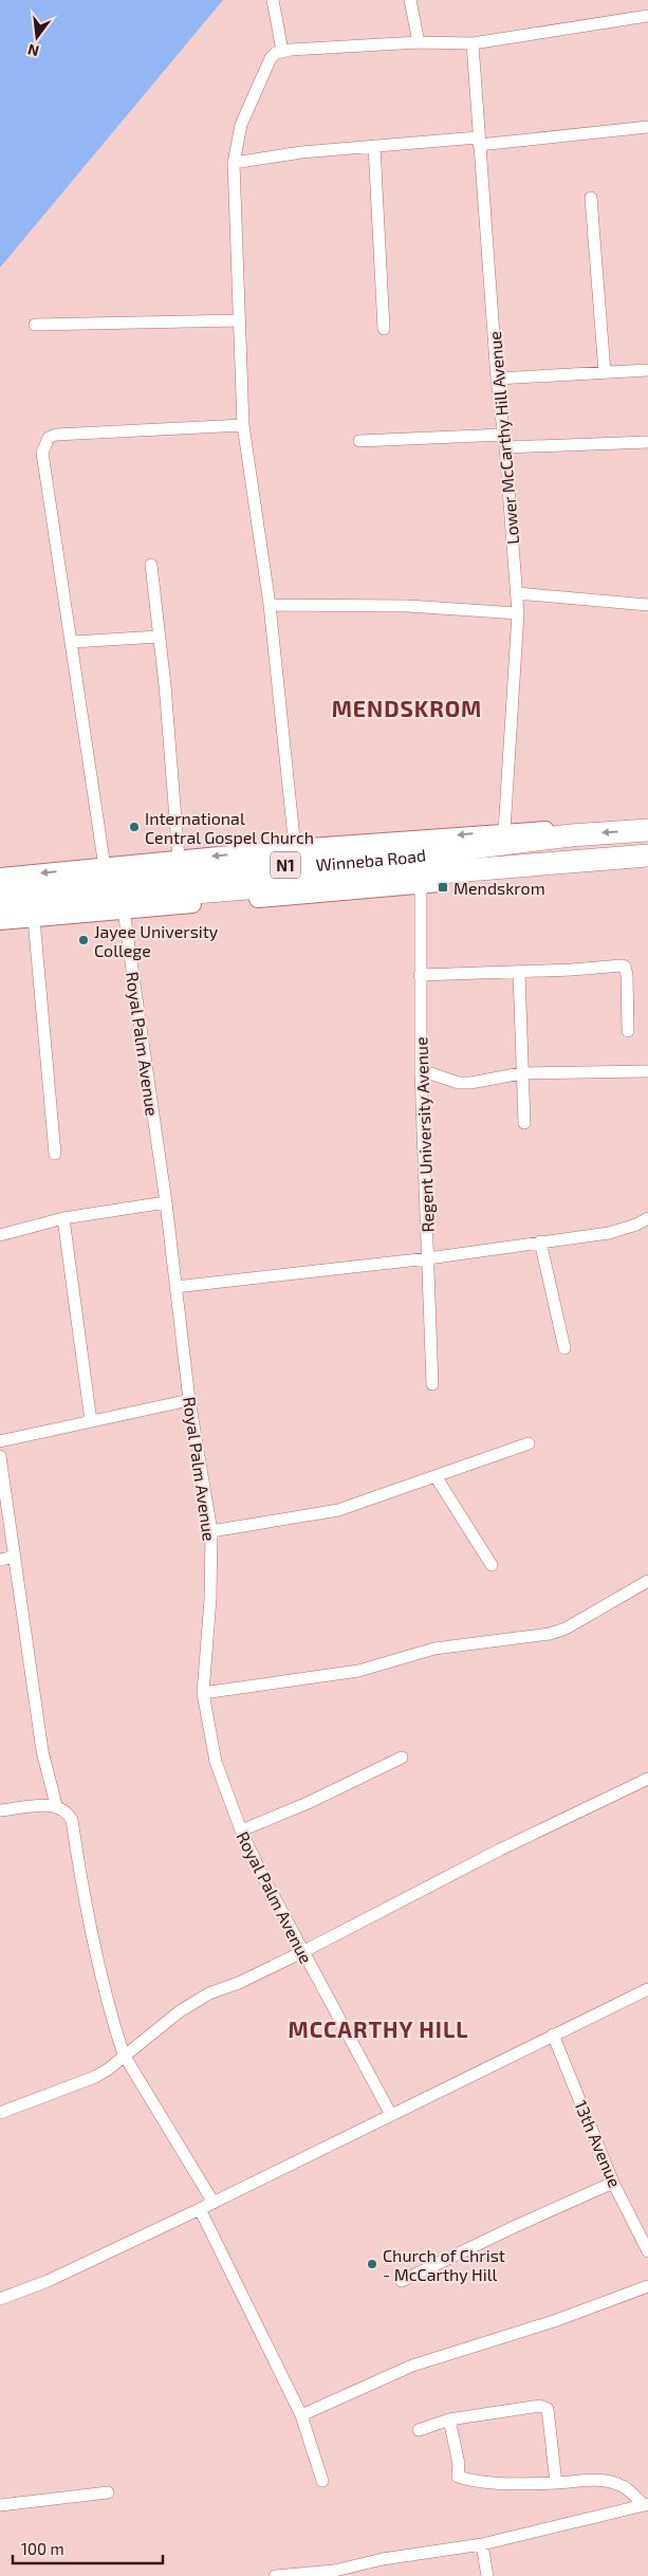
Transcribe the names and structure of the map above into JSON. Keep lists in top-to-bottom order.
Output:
{
  "streets": {
    "highway": ["Winneba Road", "N1"],
    "street": [
      "Lower McCarthy Hill Avenue",
      "Royal Palm Avenue",
      "Regent University Avenue",
      "13th Avenue"
    ]
  },
  "districts": ["MENDSKROM", "MCCARTHY HILL"],
  "places": {
    "other": ["International Central Gospel Church", "Jayee University College", "Church of Christ - McCarthy Hill"],
    "transit": ["Mendskrom"]
  },
  "scale_bar": "100 m",
  "north": "bottom"
}
